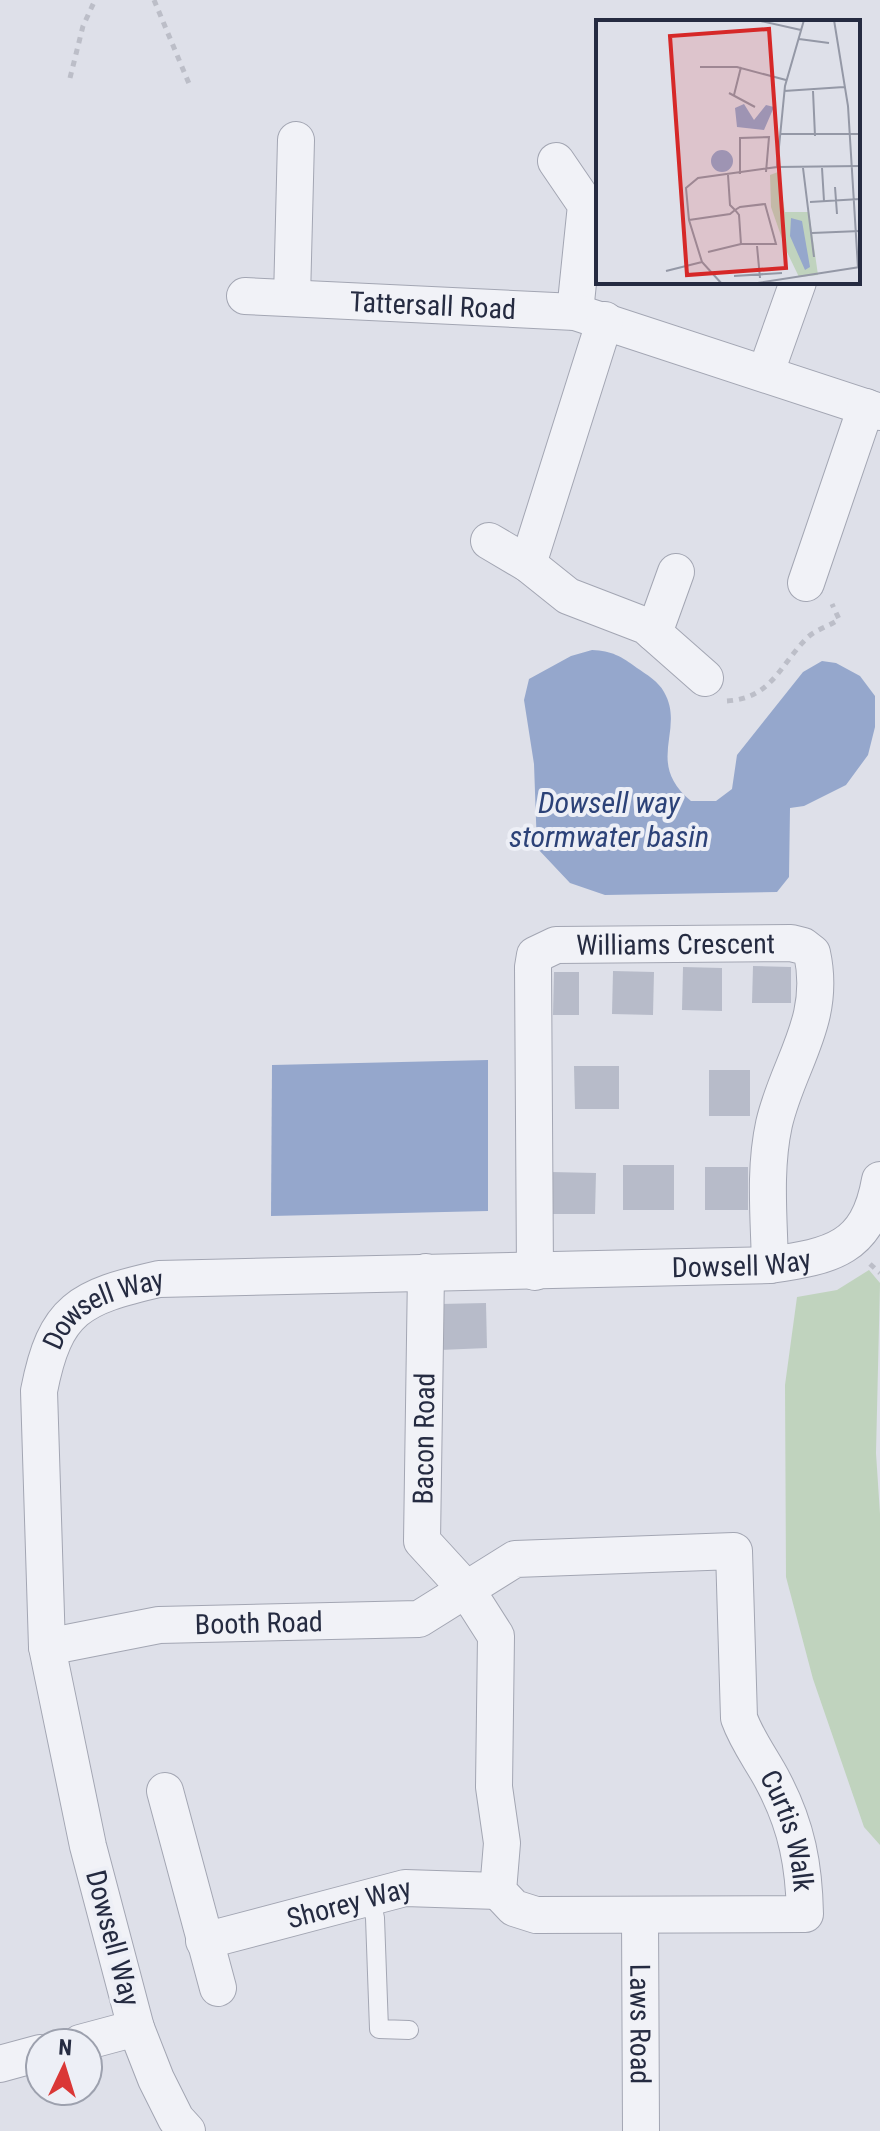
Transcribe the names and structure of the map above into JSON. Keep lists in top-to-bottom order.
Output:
{
  "streets": {
    "street": [
      "Tattersall Road",
      "Williams Crescent",
      "Dowsell Way",
      "Bacon Road",
      "Booth Road",
      "Curtis Walk",
      "Shorey Way",
      "Laws Road"
    ]
  },
  "crossings": [
    ["Williams Crescent", "Dowsell Way"],
    ["Dowsell Way", "Bacon Road"],
    ["Dowsell Way", "Booth Road"],
    ["Bacon Road", "Booth Road"],
    ["Bacon Road", "Curtis Walk"],
    ["Booth Road", "Curtis Walk"],
    ["Curtis Walk", "Shorey Way"],
    ["Curtis Walk", "Laws Road"]
  ],
  "water": ["Dowsell way stormwater basin"],
  "north": "top"
}
